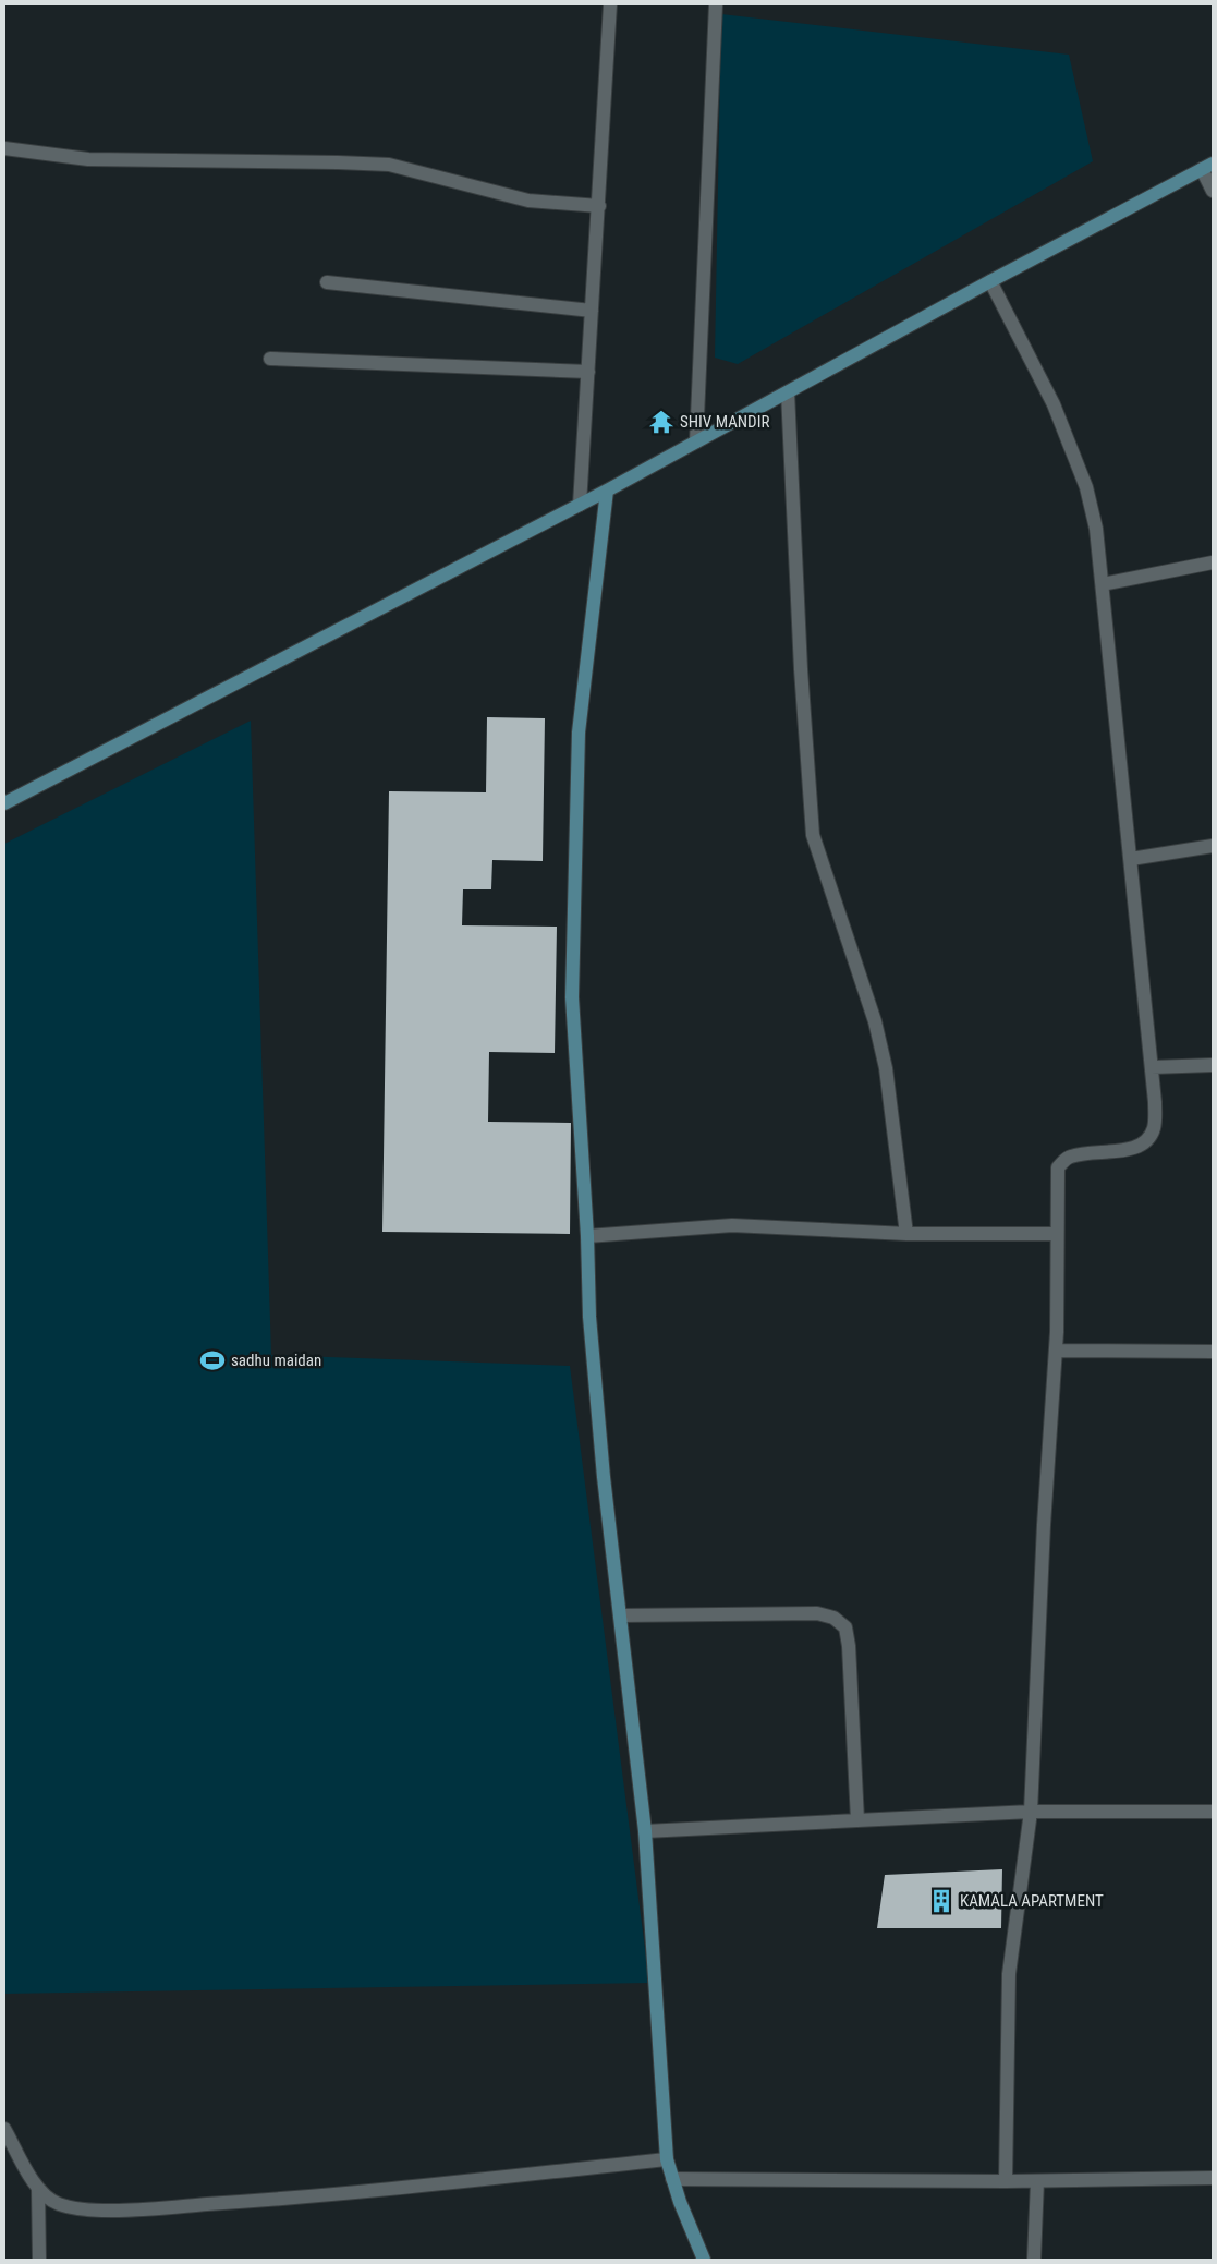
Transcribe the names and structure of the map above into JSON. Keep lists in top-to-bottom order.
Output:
{
  "places": {
    "temple": ["SHIV MANDIR"],
    "sports": ["sadhu maidan"],
    "building": ["KAMALA APARTMENT"]
  }
}
